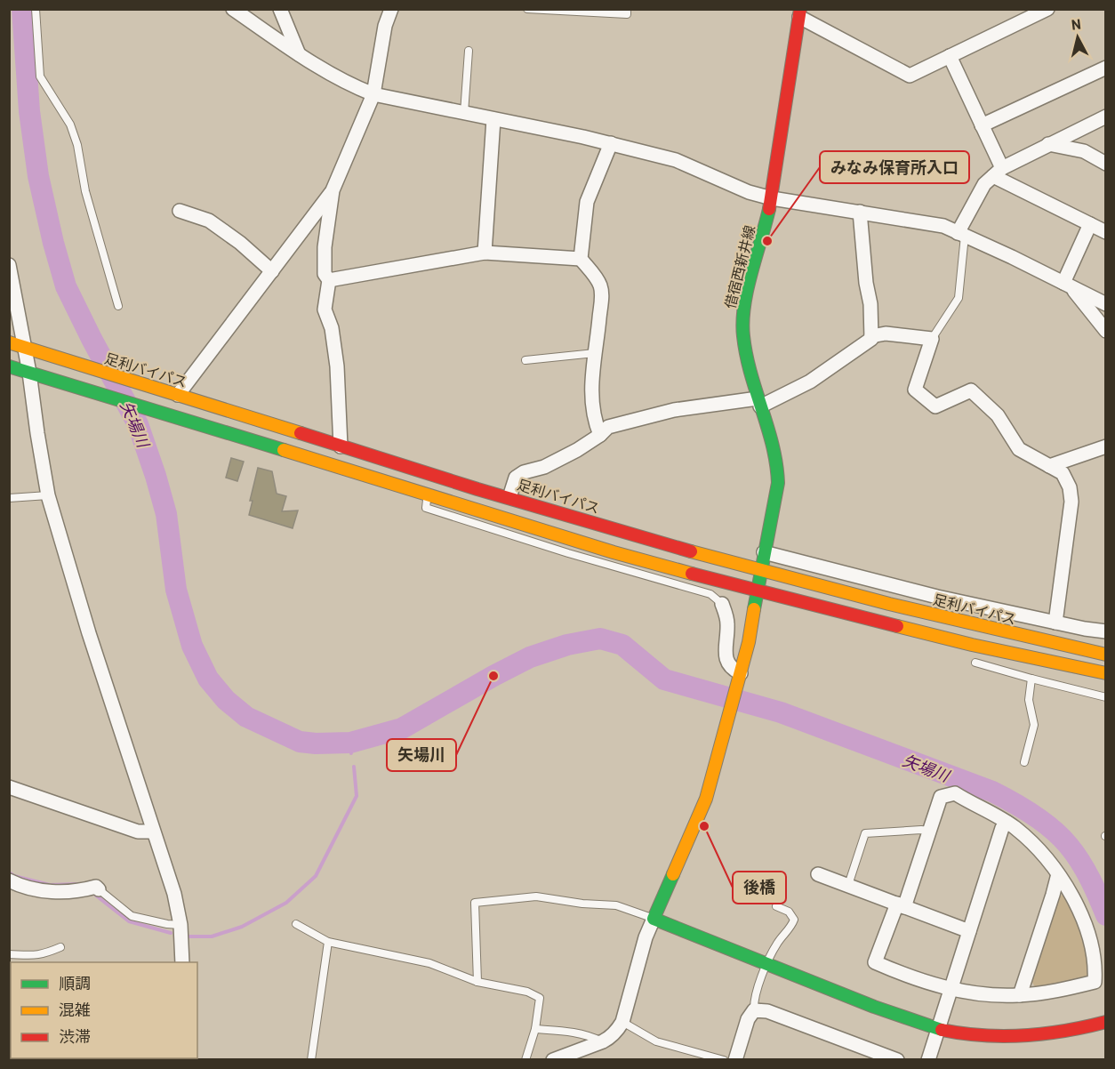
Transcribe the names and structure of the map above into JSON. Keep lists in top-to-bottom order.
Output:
{
  "streets": {
    "main road": ["借宿西新井線", "足利バイパス"]
  },
  "crossings": [
    ["借宿西新井線", "足利バイパス"]
  ],
  "water": ["矢場川"],
  "places": ["みなみ保育所入口", "矢場川", "後橋"],
  "legend": ["順調", "混雑", "渋滞"],
  "north": "top"
}
